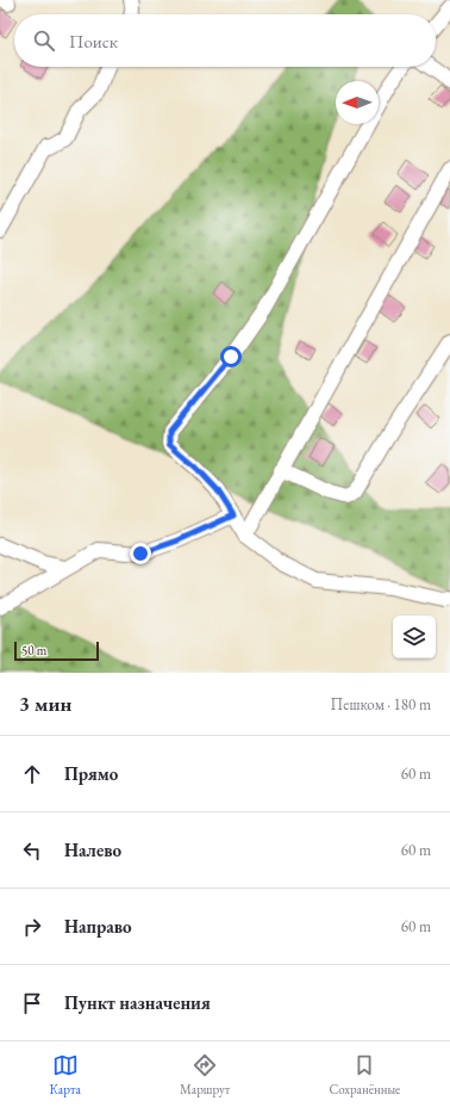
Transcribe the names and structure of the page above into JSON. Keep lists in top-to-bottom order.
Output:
{
  "scale_bar": "50 m",
  "north": "left",
  "page": {
    "search": "Поиск",
    "scale": "50 m",
    "heading": ["3 мин", "Пешком · 180 m"],
    "list": [
      ["Прямо", "60 m"],
      ["Налево", "60 m"],
      ["Направо", "60 m"],
      "Пункт назначения"
    ],
    "nav": ["Карта", "Маршрут", "Сохранённые"]
  }
}
